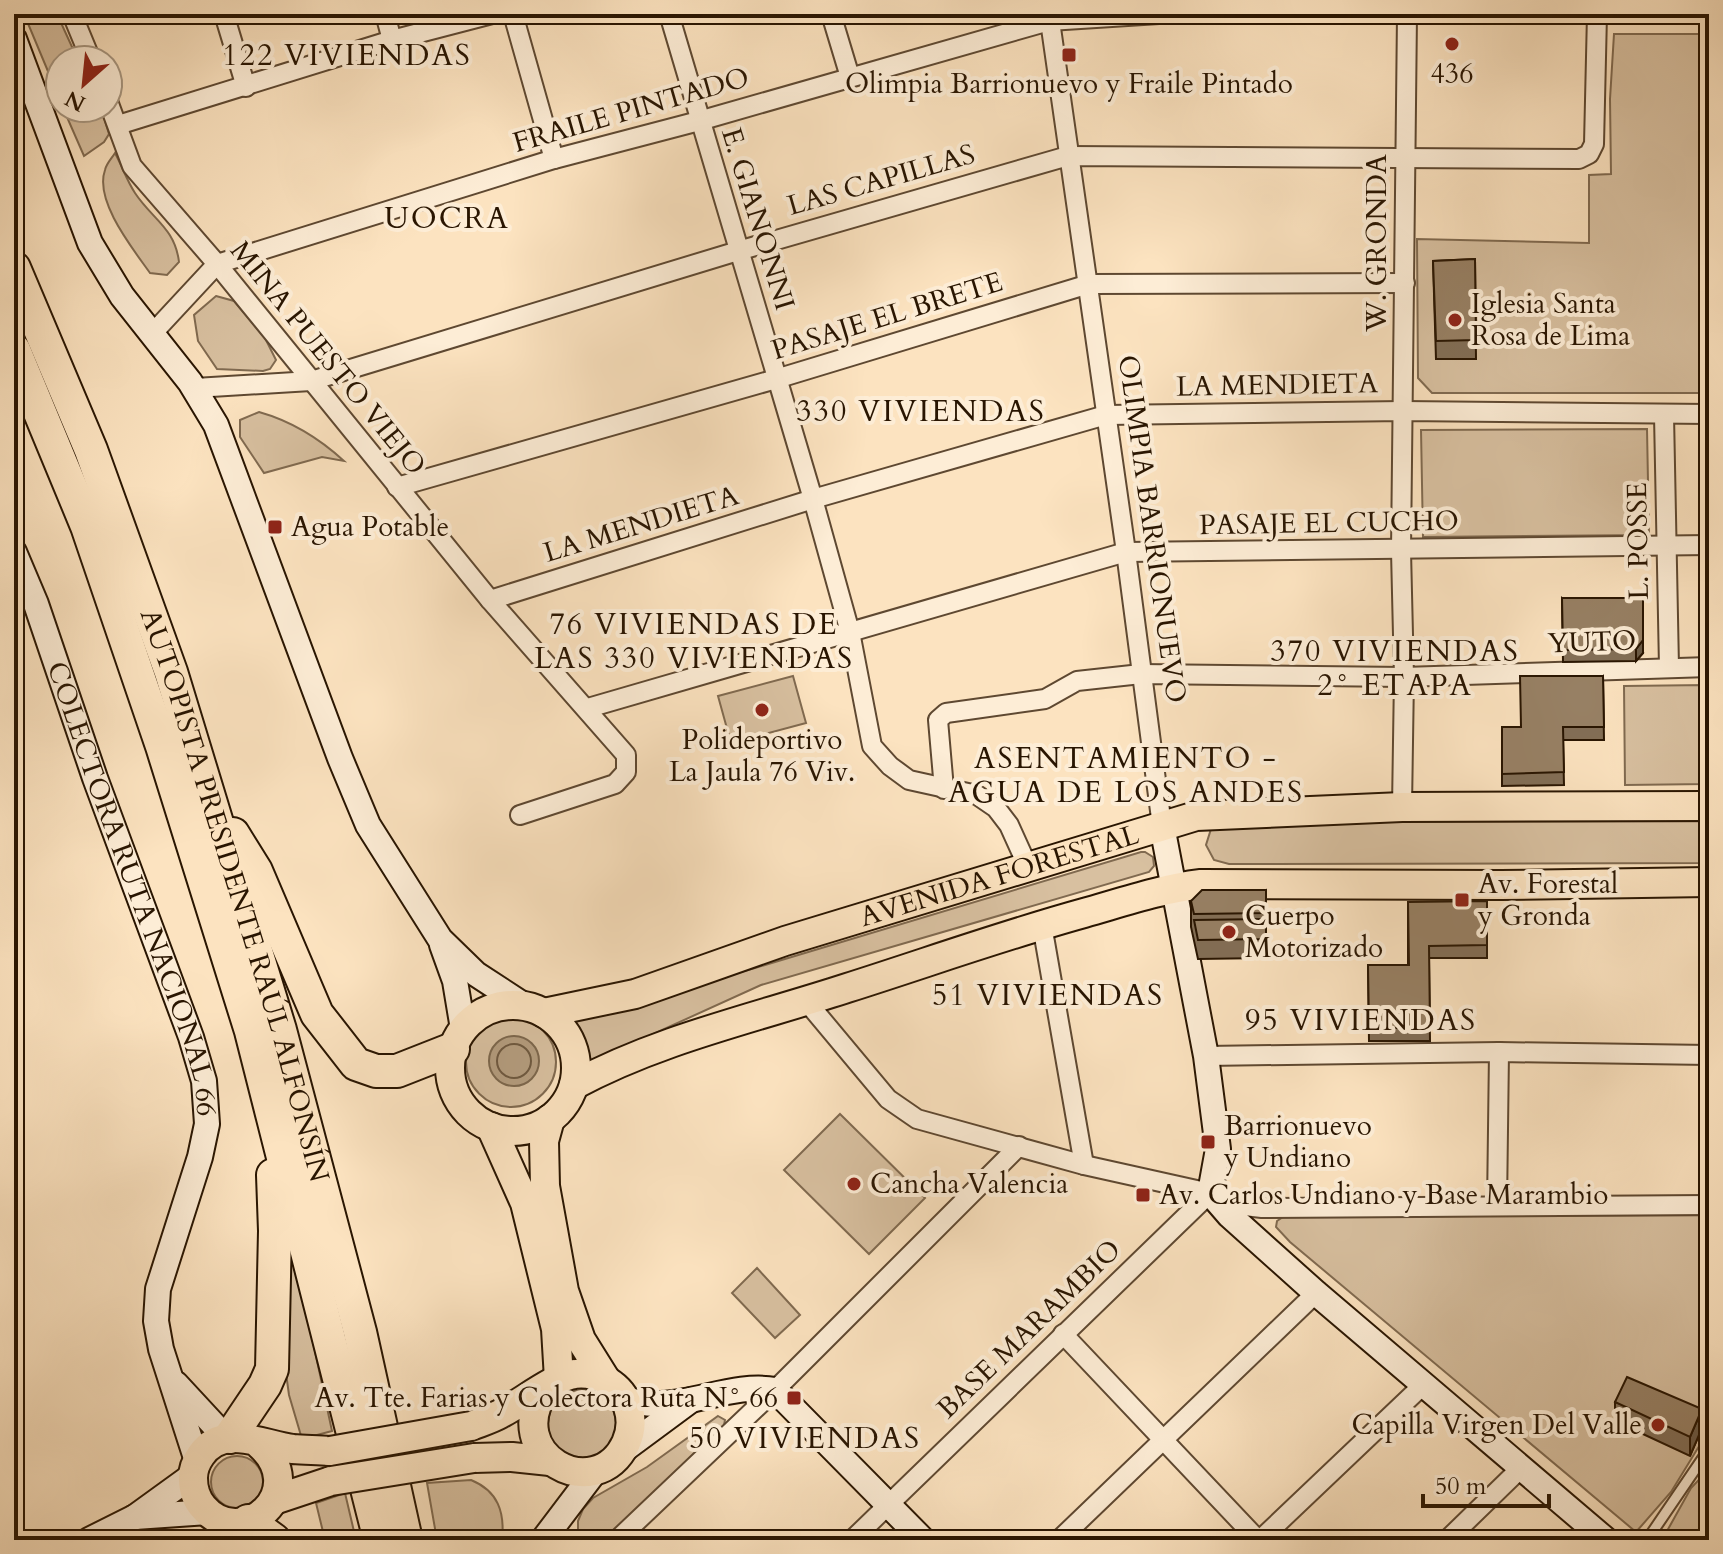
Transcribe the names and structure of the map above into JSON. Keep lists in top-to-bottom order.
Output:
{
  "streets": {
    "highway": ["AUTOPISTA PRESIDENTE RAÚL ALFONSÍN"],
    "main road": ["AVENIDA FORESTAL"],
    "street": [
      "FRAILE PINTADO",
      "LAS CAPILLAS",
      "E. GIANONNI",
      "W. GRONDA",
      "PASAJE EL BRETE",
      "MINA PUESTO VIEJO",
      "LA MENDIETA",
      "PASAJE EL CUCHO",
      "OLIMPIA BARRIONUEVO",
      "L. POSSE",
      "YUTO",
      "COLECTORA RUTA NACIONAL 66",
      "BASE MARAMBIO"
    ]
  },
  "crossings": [
    ["FRAILE PINTADO", "E. GIANONNI"],
    ["FRAILE PINTADO", "MINA PUESTO VIEJO"],
    ["FRAILE PINTADO", "OLIMPIA BARRIONUEVO"],
    ["LAS CAPILLAS", "E. GIANONNI"],
    ["LAS CAPILLAS", "W. GRONDA"],
    ["LAS CAPILLAS", "MINA PUESTO VIEJO"],
    ["LAS CAPILLAS", "OLIMPIA BARRIONUEVO"],
    ["E. GIANONNI", "PASAJE EL BRETE"],
    ["E. GIANONNI", "LA MENDIETA"],
    ["E. GIANONNI", "PASAJE EL CUCHO"],
    ["E. GIANONNI", "YUTO"],
    ["E. GIANONNI", "AVENIDA FORESTAL"],
    ["W. GRONDA", "PASAJE EL BRETE"],
    ["W. GRONDA", "LA MENDIETA"],
    ["W. GRONDA", "PASAJE EL CUCHO"],
    ["W. GRONDA", "YUTO"],
    ["W. GRONDA", "AVENIDA FORESTAL"],
    ["PASAJE EL BRETE", "MINA PUESTO VIEJO"],
    ["PASAJE EL BRETE", "OLIMPIA BARRIONUEVO"],
    ["MINA PUESTO VIEJO", "LA MENDIETA"],
    ["MINA PUESTO VIEJO", "PASAJE EL CUCHO"],
    ["LA MENDIETA", "OLIMPIA BARRIONUEVO"],
    ["LA MENDIETA", "L. POSSE"],
    ["PASAJE EL CUCHO", "OLIMPIA BARRIONUEVO"],
    ["PASAJE EL CUCHO", "L. POSSE"],
    ["OLIMPIA BARRIONUEVO", "YUTO"],
    ["OLIMPIA BARRIONUEVO", "AVENIDA FORESTAL"],
    ["OLIMPIA BARRIONUEVO", "BASE MARAMBIO"],
    ["L. POSSE", "YUTO"]
  ],
  "districts": [
    "122 VIVIENDAS",
    "UOCRA",
    "330 VIVIENDAS",
    "76 VIVIENDAS DE LAS 330 VIVIENDAS",
    "370 VIVIENDAS 2° ETAPA",
    "ASENTAMIENTO - AGUA DE LOS ANDES",
    "51 VIVIENDAS",
    "95 VIVIENDAS",
    "50 VIVIENDAS"
  ],
  "places": {
    "other": [
      "436",
      "Iglesia Santa Rosa de Lima",
      "Polideportivo La Jaula 76 Viv.",
      "Cuerpo Motorizado",
      "Cancha Valencia",
      "Capilla Virgen Del Valle"
    ],
    "transit": [
      "Olimpia Barrionuevo y Fraile Pintado",
      "Agua Potable",
      "Av. Forestal y Gronda",
      "Barrionuevo y Undiano",
      "Av. Carlos Undiano y Base Marambio",
      "Av. Tte. Farias y Colectora Ruta N° 66"
    ]
  },
  "scale_bar": "50 m",
  "north": "bottom left"
}
